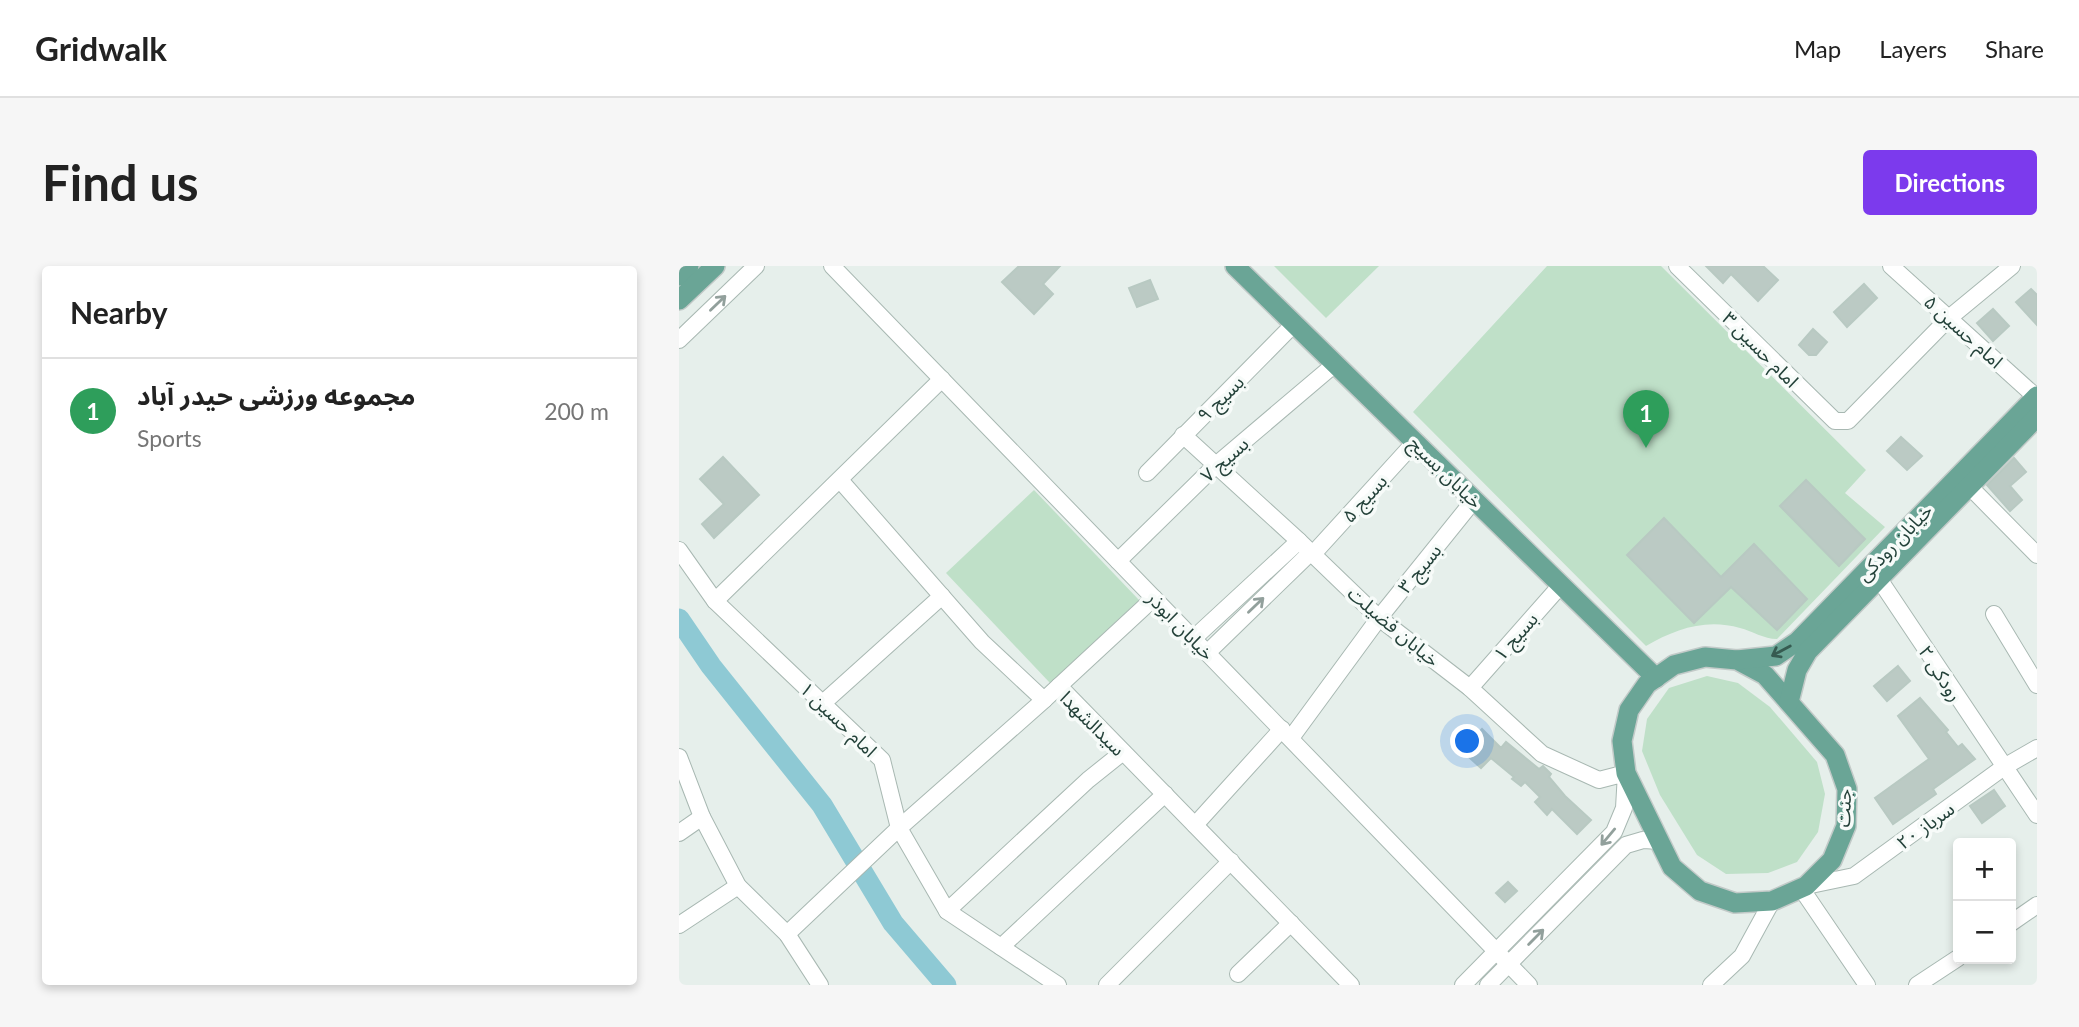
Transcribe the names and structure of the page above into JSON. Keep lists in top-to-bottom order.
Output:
{
  "streets": {
    "main road": ["خیابان بسیج", "خیابان رودکی", "جنت"],
    "street": [
      "امام حسین ۵",
      "امام حسین ۳",
      "بسیج ۹",
      "بسیج ۷",
      "بسیج ۵",
      "بسیج ۳",
      "خیابان ابوذر",
      "خیابان فضیلت",
      "بسیج ۱",
      "رودکی ۲",
      "امام حسین ۱",
      "سیدالشهدا",
      "سرباز ۲۰"
    ]
  },
  "crossings": [
    ["امام حسین ۵", "امام حسین ۳"],
    ["امام حسین ۵", "خیابان رودکی"],
    ["بسیج ۹", "خیابان بسیج"],
    ["بسیج ۹", "خیابان فضیلت"],
    ["بسیج ۷", "خیابان بسیج"],
    ["بسیج ۷", "خیابان ابوذر"],
    ["بسیج ۷", "خیابان فضیلت"],
    ["خیابان بسیج", "بسیج ۵"],
    ["خیابان بسیج", "خیابان رودکی"],
    ["خیابان بسیج", "بسیج ۳"],
    ["خیابان بسیج", "خیابان فضیلت"],
    ["خیابان بسیج", "بسیج ۱"],
    ["خیابان بسیج", "جنت"],
    ["خیابان بسیج", "سرباز ۲۰"],
    ["بسیج ۵", "خیابان فضیلت"],
    ["خیابان رودکی", "خیابان فضیلت"],
    ["خیابان رودکی", "رودکی ۲"],
    ["خیابان رودکی", "جنت"],
    ["خیابان رودکی", "سرباز ۲۰"],
    ["بسیج ۳", "خیابان ابوذر"],
    ["بسیج ۳", "خیابان فضیلت"],
    ["بسیج ۳", "سیدالشهدا"],
    ["خیابان فضیلت", "بسیج ۱"],
    ["خیابان فضیلت", "جنت"],
    ["خیابان فضیلت", "سرباز ۲۰"],
    ["رودکی ۲", "سرباز ۲۰"],
    ["جنت", "سرباز ۲۰"]
  ],
  "page": {
    "header": "Gridwalk",
    "nav": ["Map", "Layers", "Share"],
    "buttons": "Directions",
    "title": "Find us",
    "heading": "Nearby",
    "list": [
      {
        "mark": "1",
        "name": "مجموعه ورزشی حیدر آباد",
        "note": "Sports",
        "value": "200 m"
      }
    ],
    "pins": "1",
    "map_buttons": ["+", "−"]
  }
}
